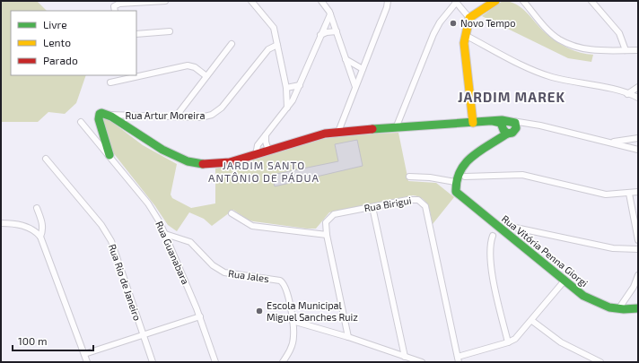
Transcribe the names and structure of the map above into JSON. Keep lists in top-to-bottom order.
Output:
{
  "streets": {
    "street": [
      "Rua Artur Moreira",
      "Rua Birigui",
      "Rua Vitória Penna Giorgi",
      "Rua Guanabara",
      "Rua Jales",
      "Rua Rio de Janeiro"
    ]
  },
  "crossings": [
    ["Rua Guanabara", "Rua Jales"]
  ],
  "districts": ["JARDIM MAREK", "JARDIM SANTO ANTÔNIO DE PÁDUA"],
  "places": ["Novo Tempo", "Escola Municipal Miguel Sanches Ruiz"],
  "legend": ["Livre", "Lento", "Parado"],
  "scale_bar": "100 m"
}
